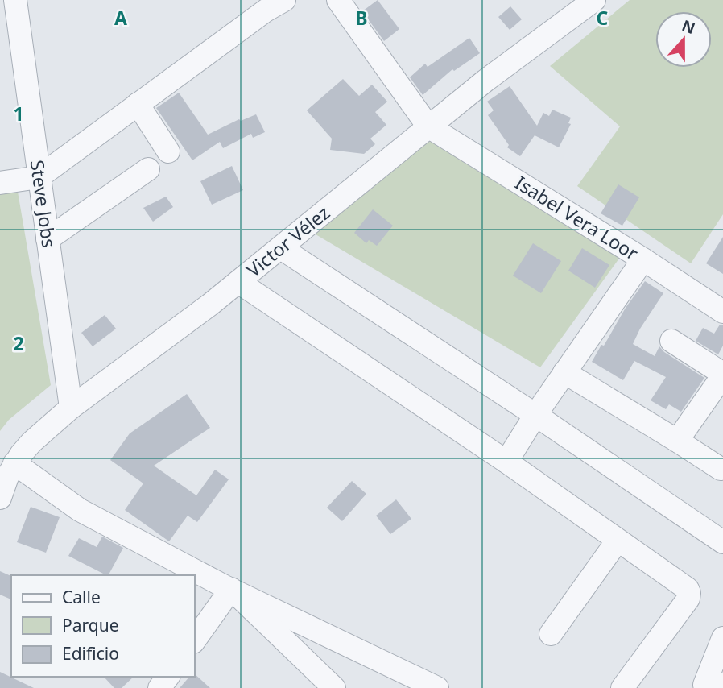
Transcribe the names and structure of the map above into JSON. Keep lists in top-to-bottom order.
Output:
{
  "streets": {
    "street": ["Steve Jobs", "Isabel Vera Loor", "Victor Vélez"]
  },
  "crossings": [
    ["Steve Jobs", "Victor Vélez"],
    ["Isabel Vera Loor", "Victor Vélez"]
  ],
  "legend": ["Calle", "Parque", "Edificio"],
  "north": "top",
  "grid": {
    "columns": ["A", "B", "C"],
    "rows": ["1", "2"]
  }
}
